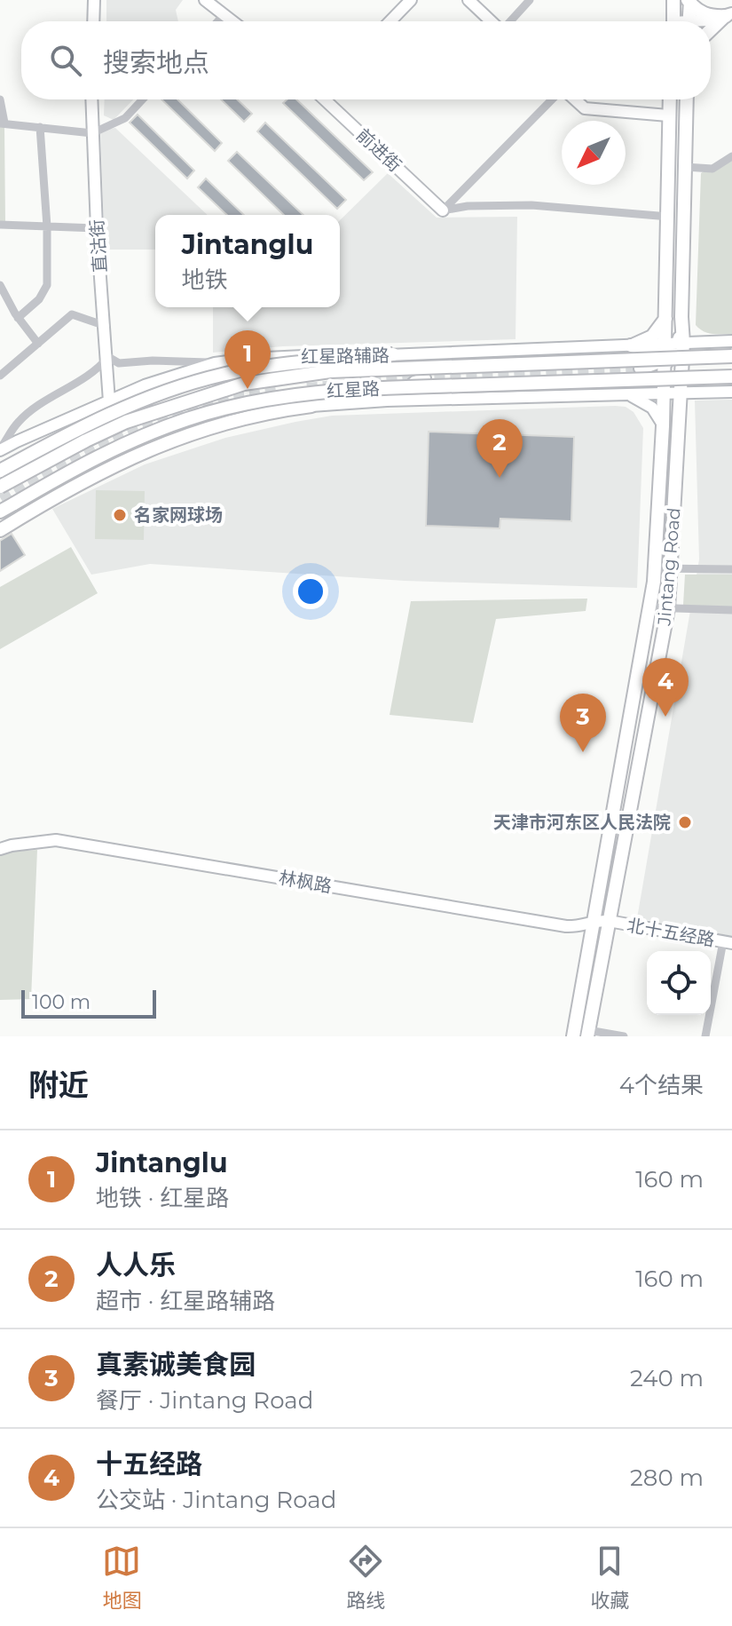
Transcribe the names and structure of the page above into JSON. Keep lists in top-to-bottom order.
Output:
{
  "streets": {
    "main road": ["红星路", "Jintang Road"],
    "street": [
      "前进街",
      "直沽街",
      "红星路辅路",
      "林枫路",
      "北十五经路"
    ]
  },
  "crossings": [
    ["直沽街", "红星路辅路"],
    ["红星路辅路", "Jintang Road"],
    ["Jintang Road", "林枫路"],
    ["Jintang Road", "北十五经路"],
    ["林枫路", "北十五经路"]
  ],
  "places": ["名家网球场", "天津市河东区人民法院"],
  "scale_bar": "100 m",
  "north": "bottom left",
  "page": {
    "search": "搜索地点",
    "popup": ["Jintanglu", "地铁"],
    "pins": [
      "1",
      "2",
      "4",
      "3"
    ],
    "scale": "100 m",
    "heading": ["附近", "4个结果"],
    "list": [
      {
        "mark": "1",
        "name": "Jintanglu",
        "note": "地铁 · 红星路",
        "value": "160 m"
      },
      {
        "mark": "2",
        "name": "人人乐",
        "note": "超市 · 红星路辅路",
        "value": "160 m"
      },
      {
        "mark": "3",
        "name": "真素诚美食园",
        "note": "餐厅 · Jintang Road",
        "value": "240 m"
      },
      {
        "mark": "4",
        "name": "十五经路",
        "note": "公交站 · Jintang Road",
        "value": "280 m"
      }
    ],
    "nav": ["地图", "路线", "收藏"]
  }
}
